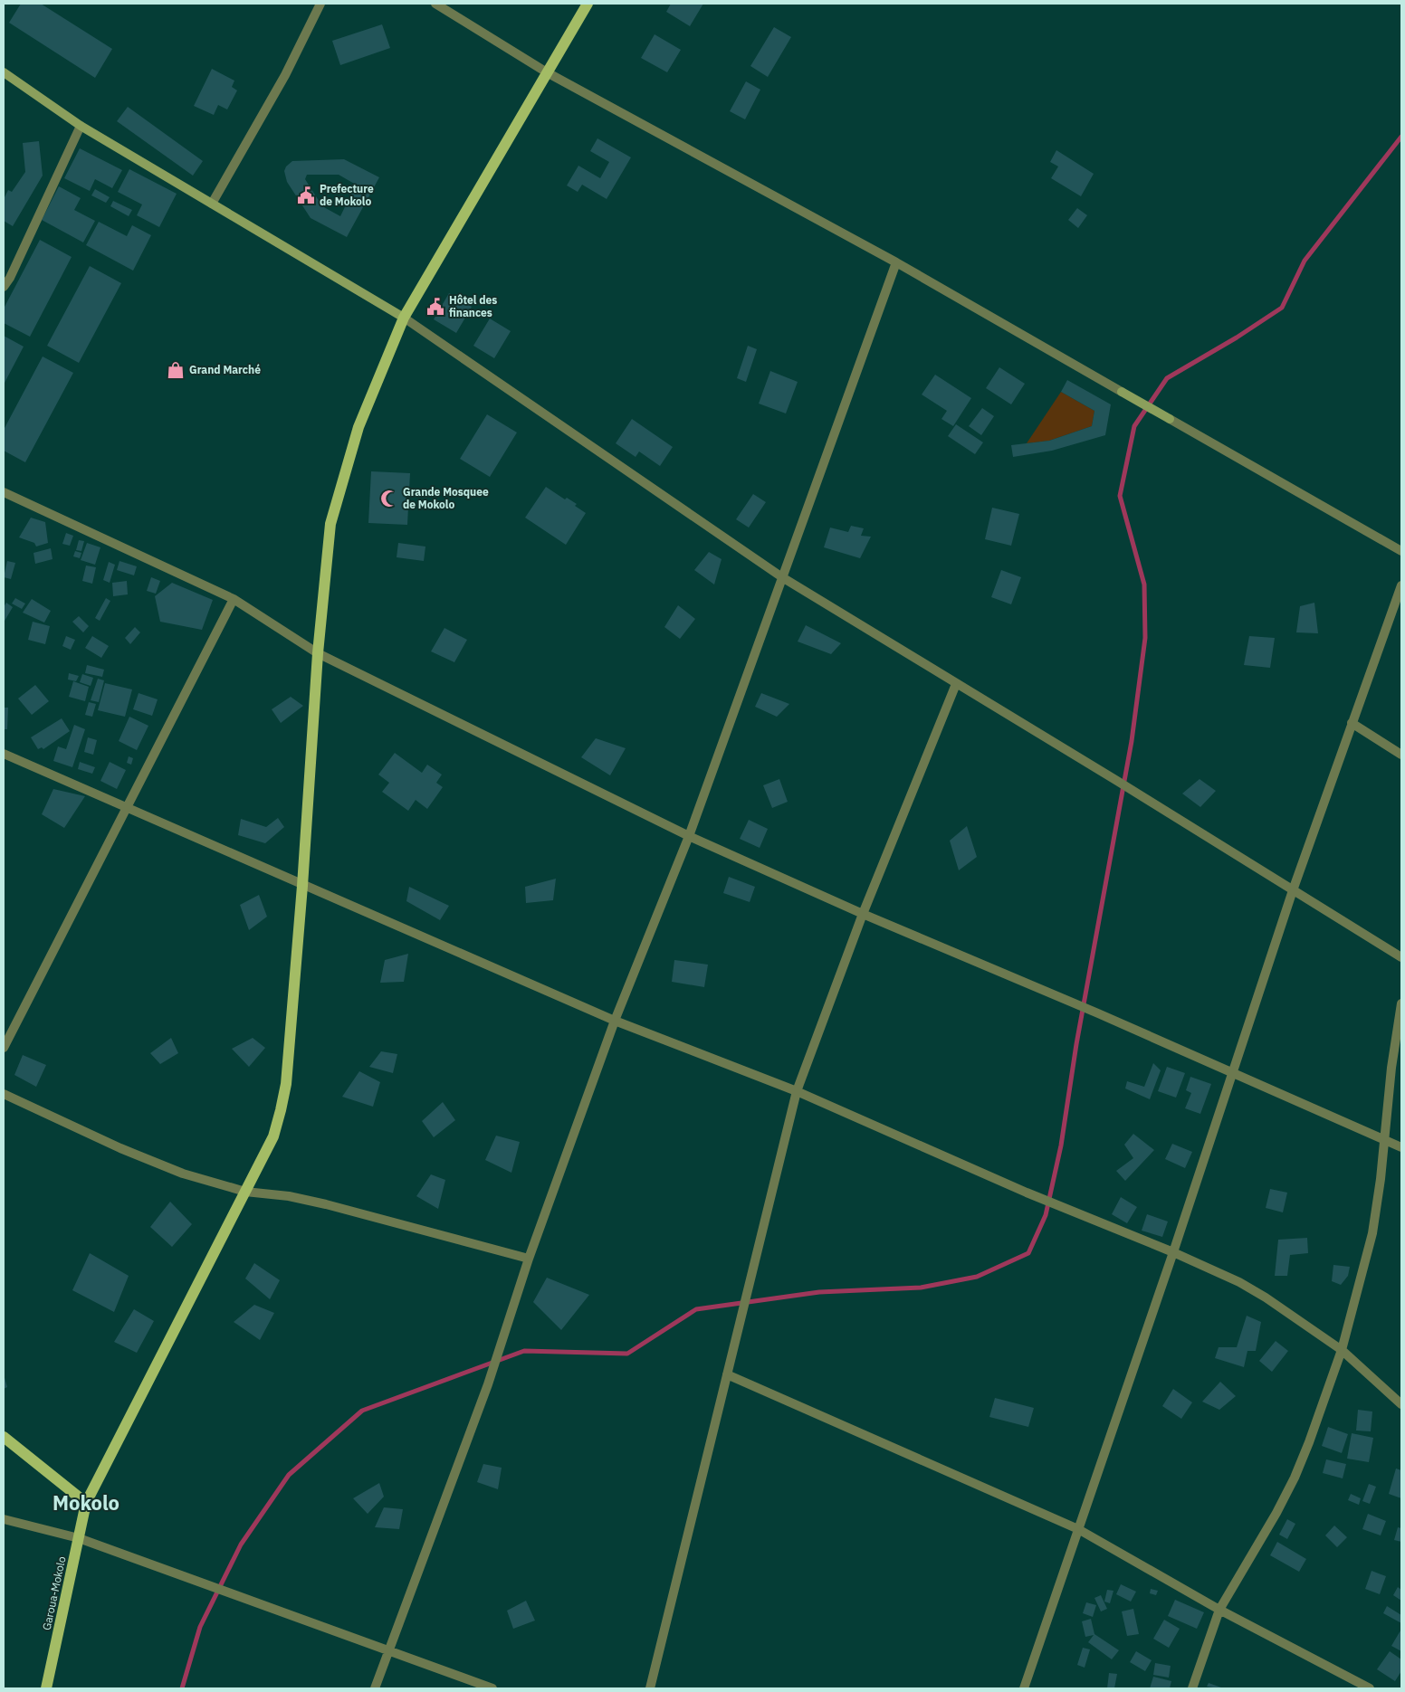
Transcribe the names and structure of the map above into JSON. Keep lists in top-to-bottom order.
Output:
{
  "streets": {
    "main road": ["Garoua-Mokolo"]
  },
  "districts": ["Mokolo"],
  "places": {
    "public building": ["Prefecture de Mokolo", "Hôtel des finances"],
    "shop": ["Grand Marché"],
    "mosque": ["Grande Mosquee de Mokolo"]
  }
}
